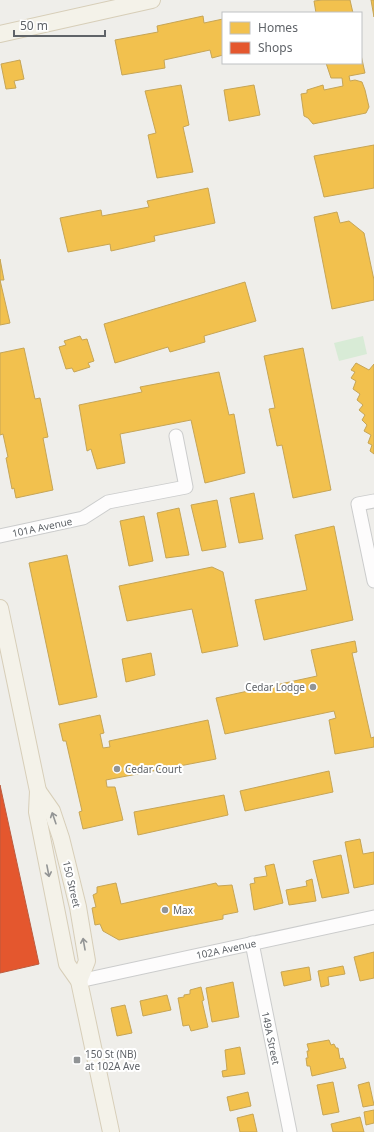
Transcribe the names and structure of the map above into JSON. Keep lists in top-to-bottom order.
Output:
{
  "streets": {
    "main road": ["150 Street"],
    "street": ["101A Avenue", "102A Avenue", "149A Street"]
  },
  "crossings": [
    ["150 Street", "102A Avenue"],
    ["102A Avenue", "149A Street"]
  ],
  "places": {
    "other": ["Cedar Lodge", "Cedar Court", "Max"],
    "transit": ["150 St (NB) at 102A Ave"]
  },
  "legend": ["Homes", "Shops"],
  "scale_bar": "50 m"
}
